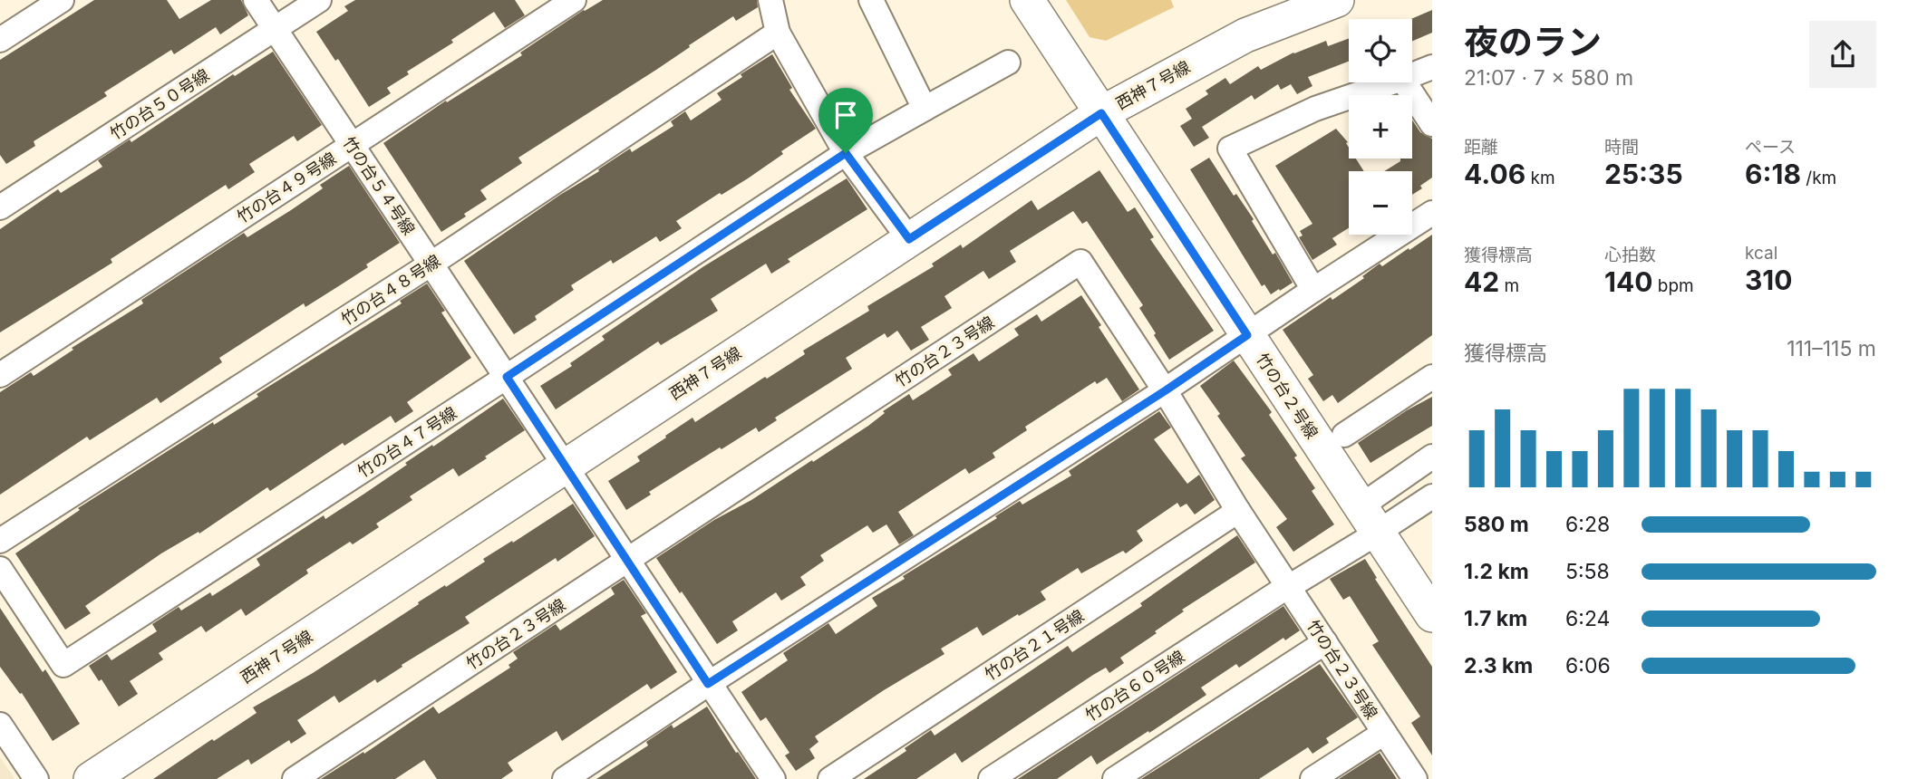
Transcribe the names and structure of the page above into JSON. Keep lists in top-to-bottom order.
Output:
{
  "streets": {
    "street": [
      "西神７号線",
      "竹の台５０号線",
      "竹の台５４号線",
      "竹の台４９号線",
      "竹の台４８号線",
      "竹の台２３号線",
      "竹の台２号線",
      "竹の台４７号線",
      "竹の台２１号線",
      "竹の台６０号線"
    ]
  },
  "crossings": [
    ["西神７号線", "竹の台５４号線"],
    ["西神７号線", "竹の台２号線"],
    ["竹の台５０号線", "竹の台５４号線"],
    ["竹の台５４号線", "竹の台４９号線"],
    ["竹の台５４号線", "竹の台４８号線"],
    ["竹の台５４号線", "竹の台２３号線"],
    ["竹の台５４号線", "竹の台４７号線"],
    ["竹の台２３号線", "竹の台２１号線"]
  ],
  "page": {
    "heading": ["夜のラン", "21:07 · 7 × 580 m"],
    "map_buttons": ["+", "−"],
    "stats": [
      ["距離", "4.06 km"],
      ["時間", "25:35"],
      ["ペース", "6:18 /km"],
      ["獲得標高", "42 m"],
      ["心拍数", "140 bpm"],
      ["kcal", "310"]
    ],
    "chart": ["獲得標高", "111–115 m"],
    "list": [
      {
        "name": "580 m",
        "note": "6:28"
      },
      {
        "name": "1.2 km",
        "note": "5:58"
      },
      {
        "name": "1.7 km",
        "note": "6:24"
      },
      {
        "name": "2.3 km",
        "note": "6:06"
      }
    ]
  }
}
